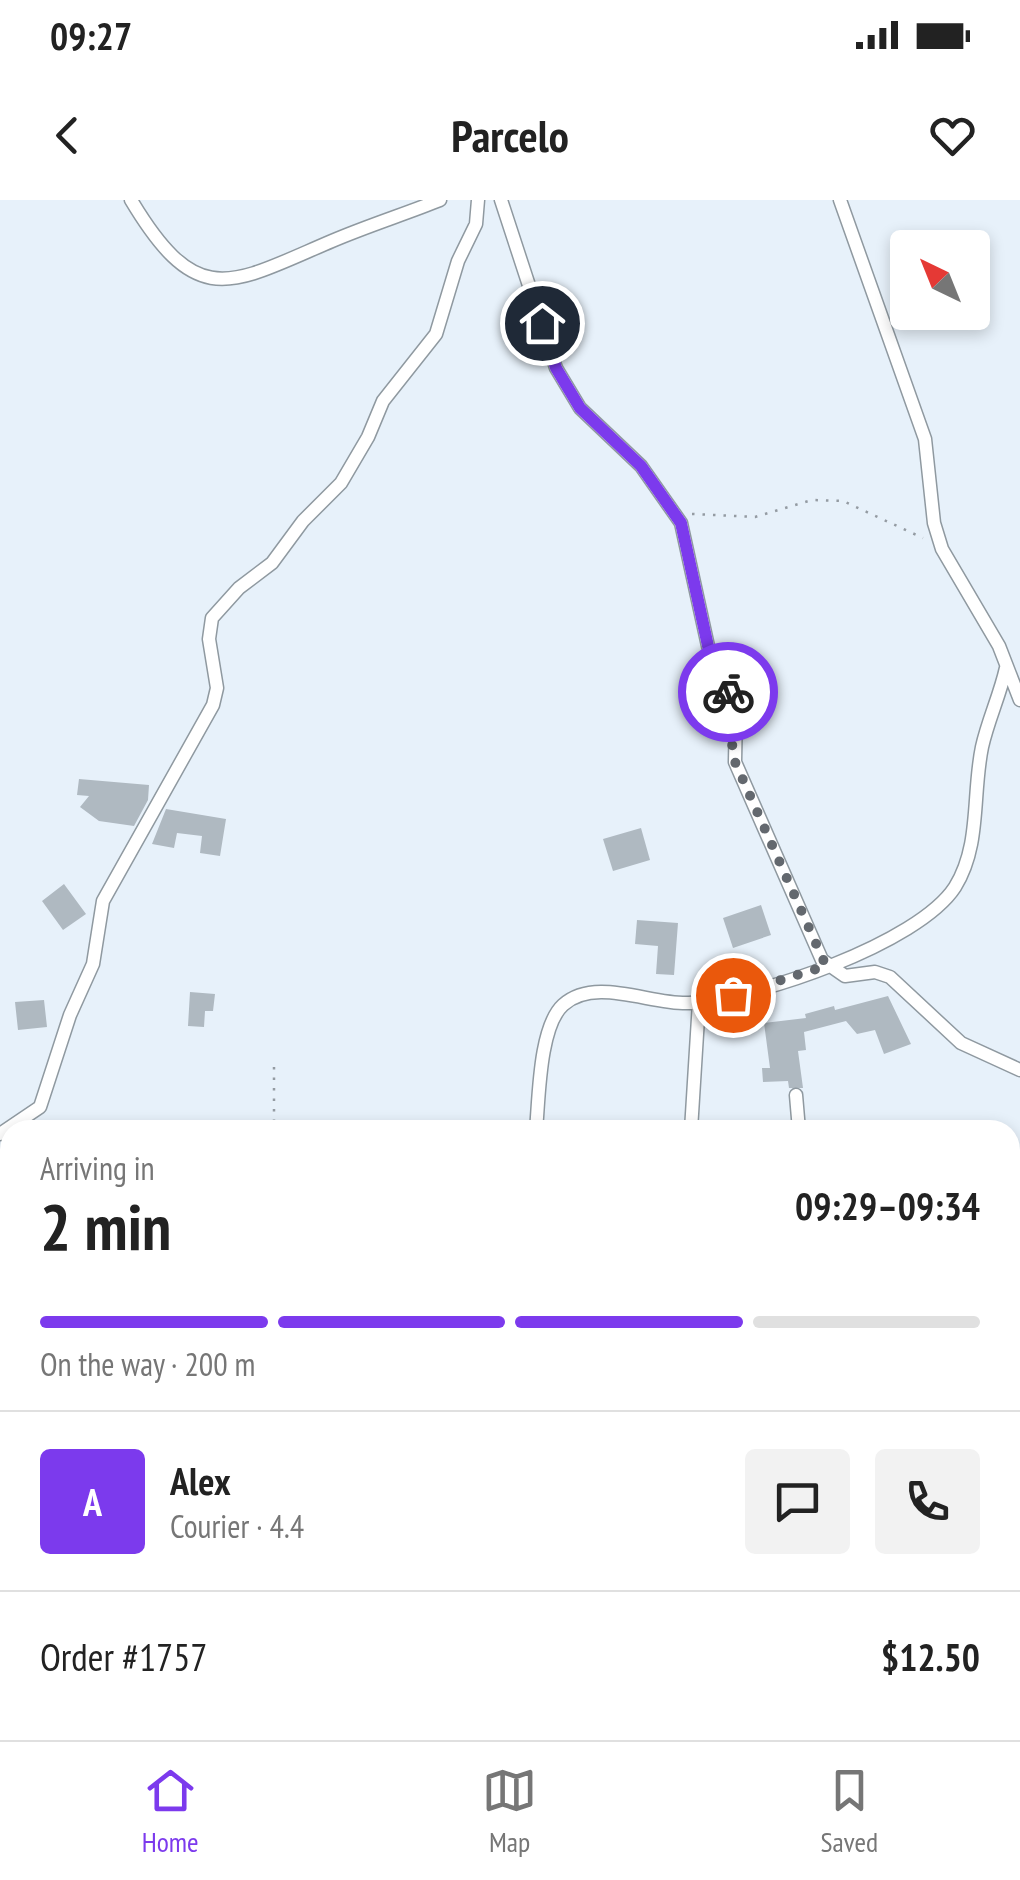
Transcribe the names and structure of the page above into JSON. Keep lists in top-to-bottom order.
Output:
{
  "north": "top left",
  "page": {
    "status": "09:27",
    "header": "Parcelo",
    "heading": ["2 min", "Arriving in", "09:29–09:34"],
    "panel": [
      "Alex",
      "Courier · 4.4",
      "Order #1757",
      "$12.50"
    ],
    "bar": "On the way · 200 m",
    "round": "A",
    "tabs": ["Home", "Map", "Saved"]
  }
}
